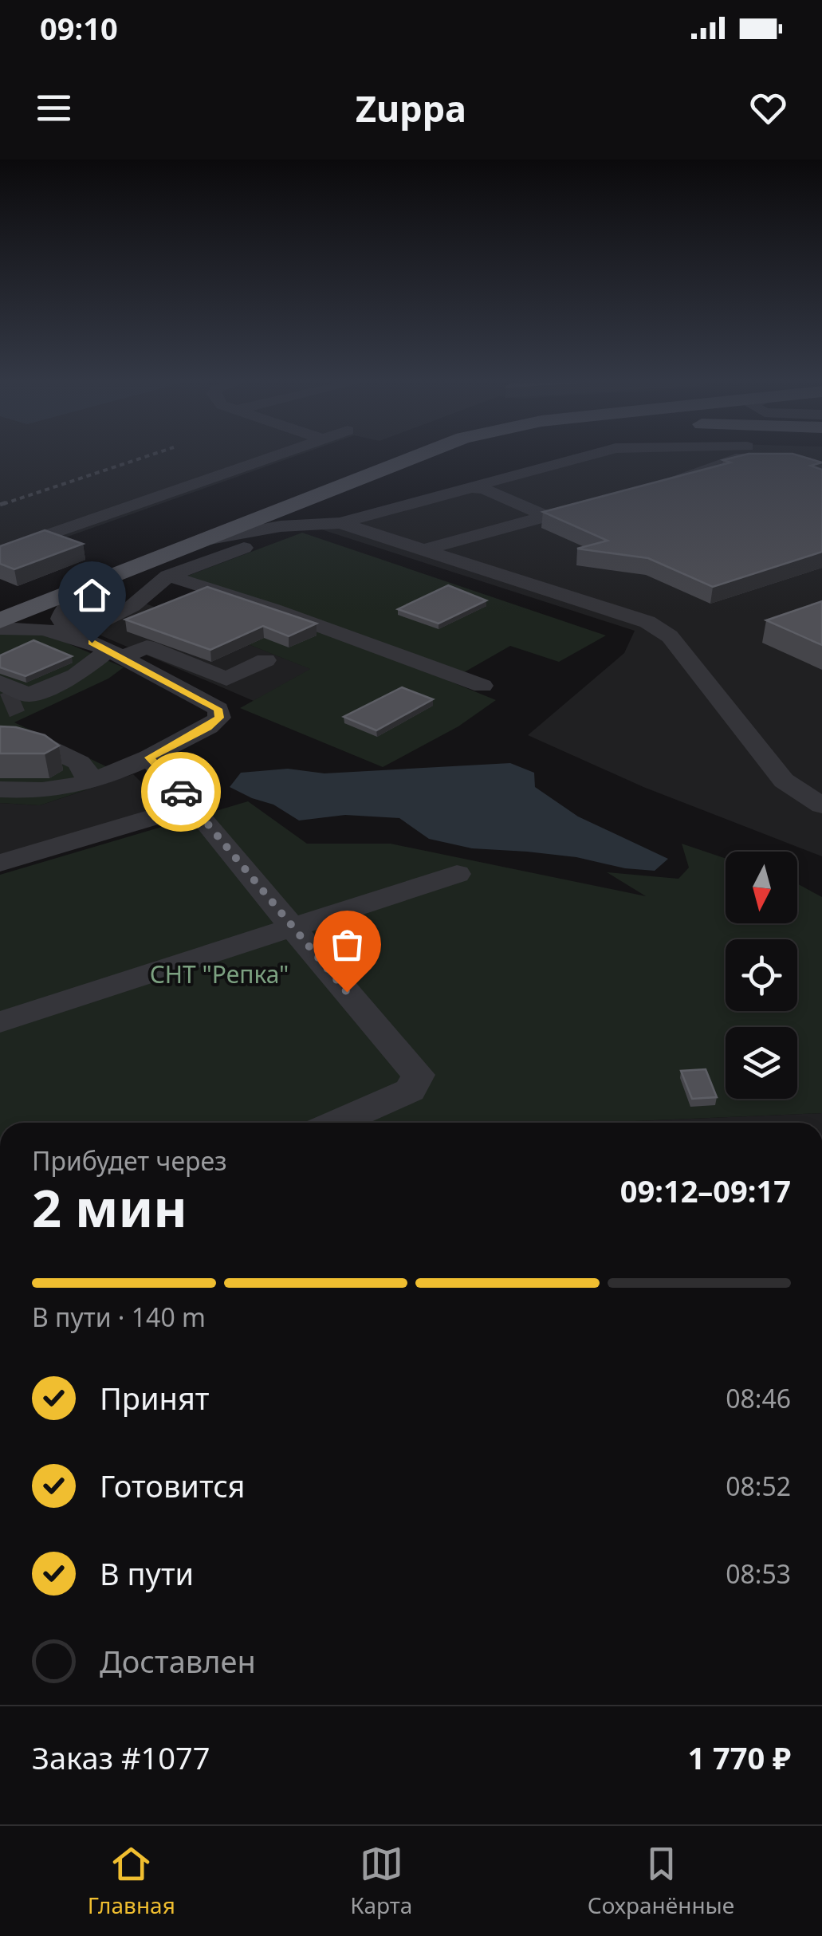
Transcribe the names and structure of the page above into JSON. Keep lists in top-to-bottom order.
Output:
{
  "parks": ["СНТ \"Репка\""],
  "north": "bottom",
  "page": {
    "status": "09:10",
    "header": "Zuppa",
    "heading": ["2 мин", "Прибудет через", "09:12–09:17"],
    "panel": ["Заказ #1077", "1 770 ₽"],
    "bar": "В пути · 140 m",
    "list": [
      ["Принят", "08:46"],
      ["Готовится", "08:52"],
      ["В пути", "08:53"],
      "Доставлен"
    ],
    "tabs": ["Главная", "Карта", "Сохранённые"]
  }
}
